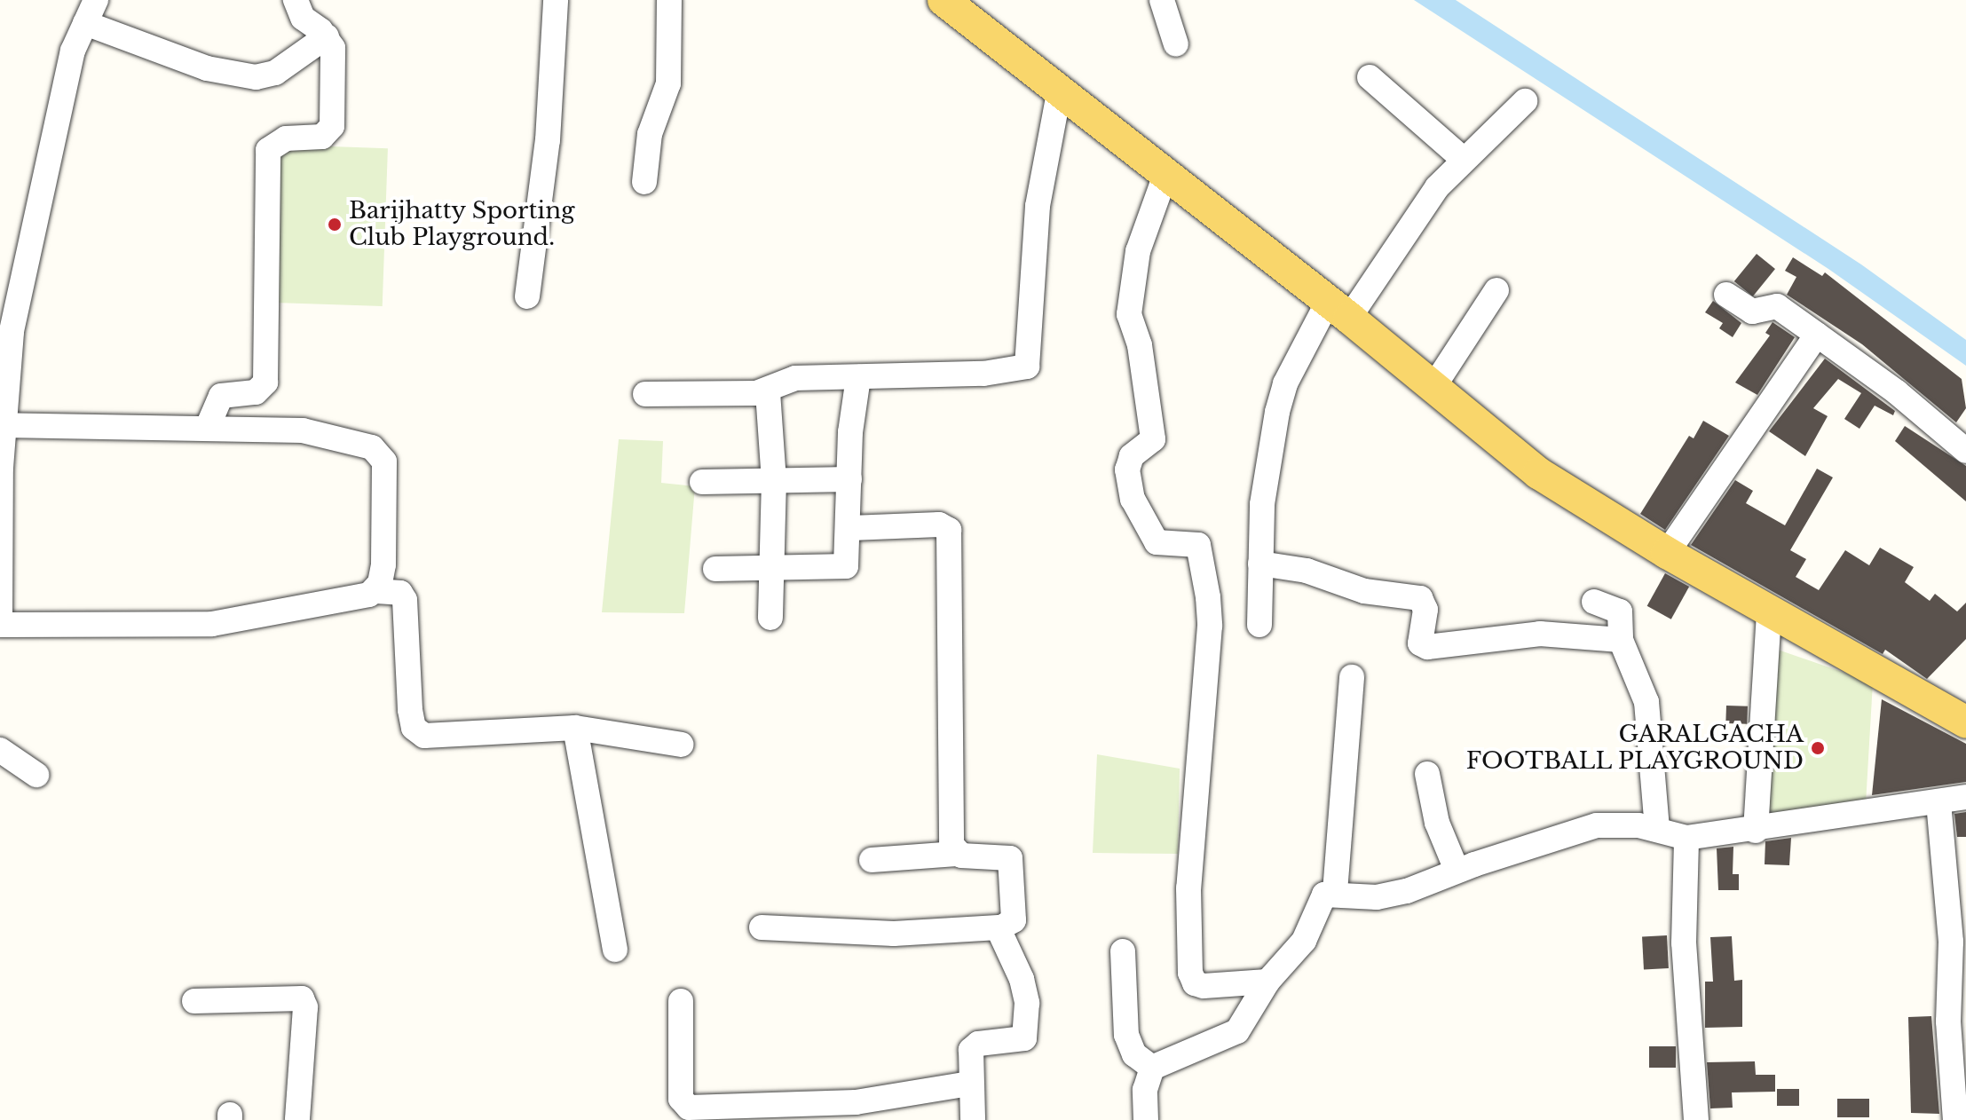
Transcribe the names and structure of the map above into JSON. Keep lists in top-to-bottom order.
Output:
{
  "places": ["Barijhatty Sporting Club Playground.", "GARALGACHA FOOTBALL PLAYGROUND"]
}
